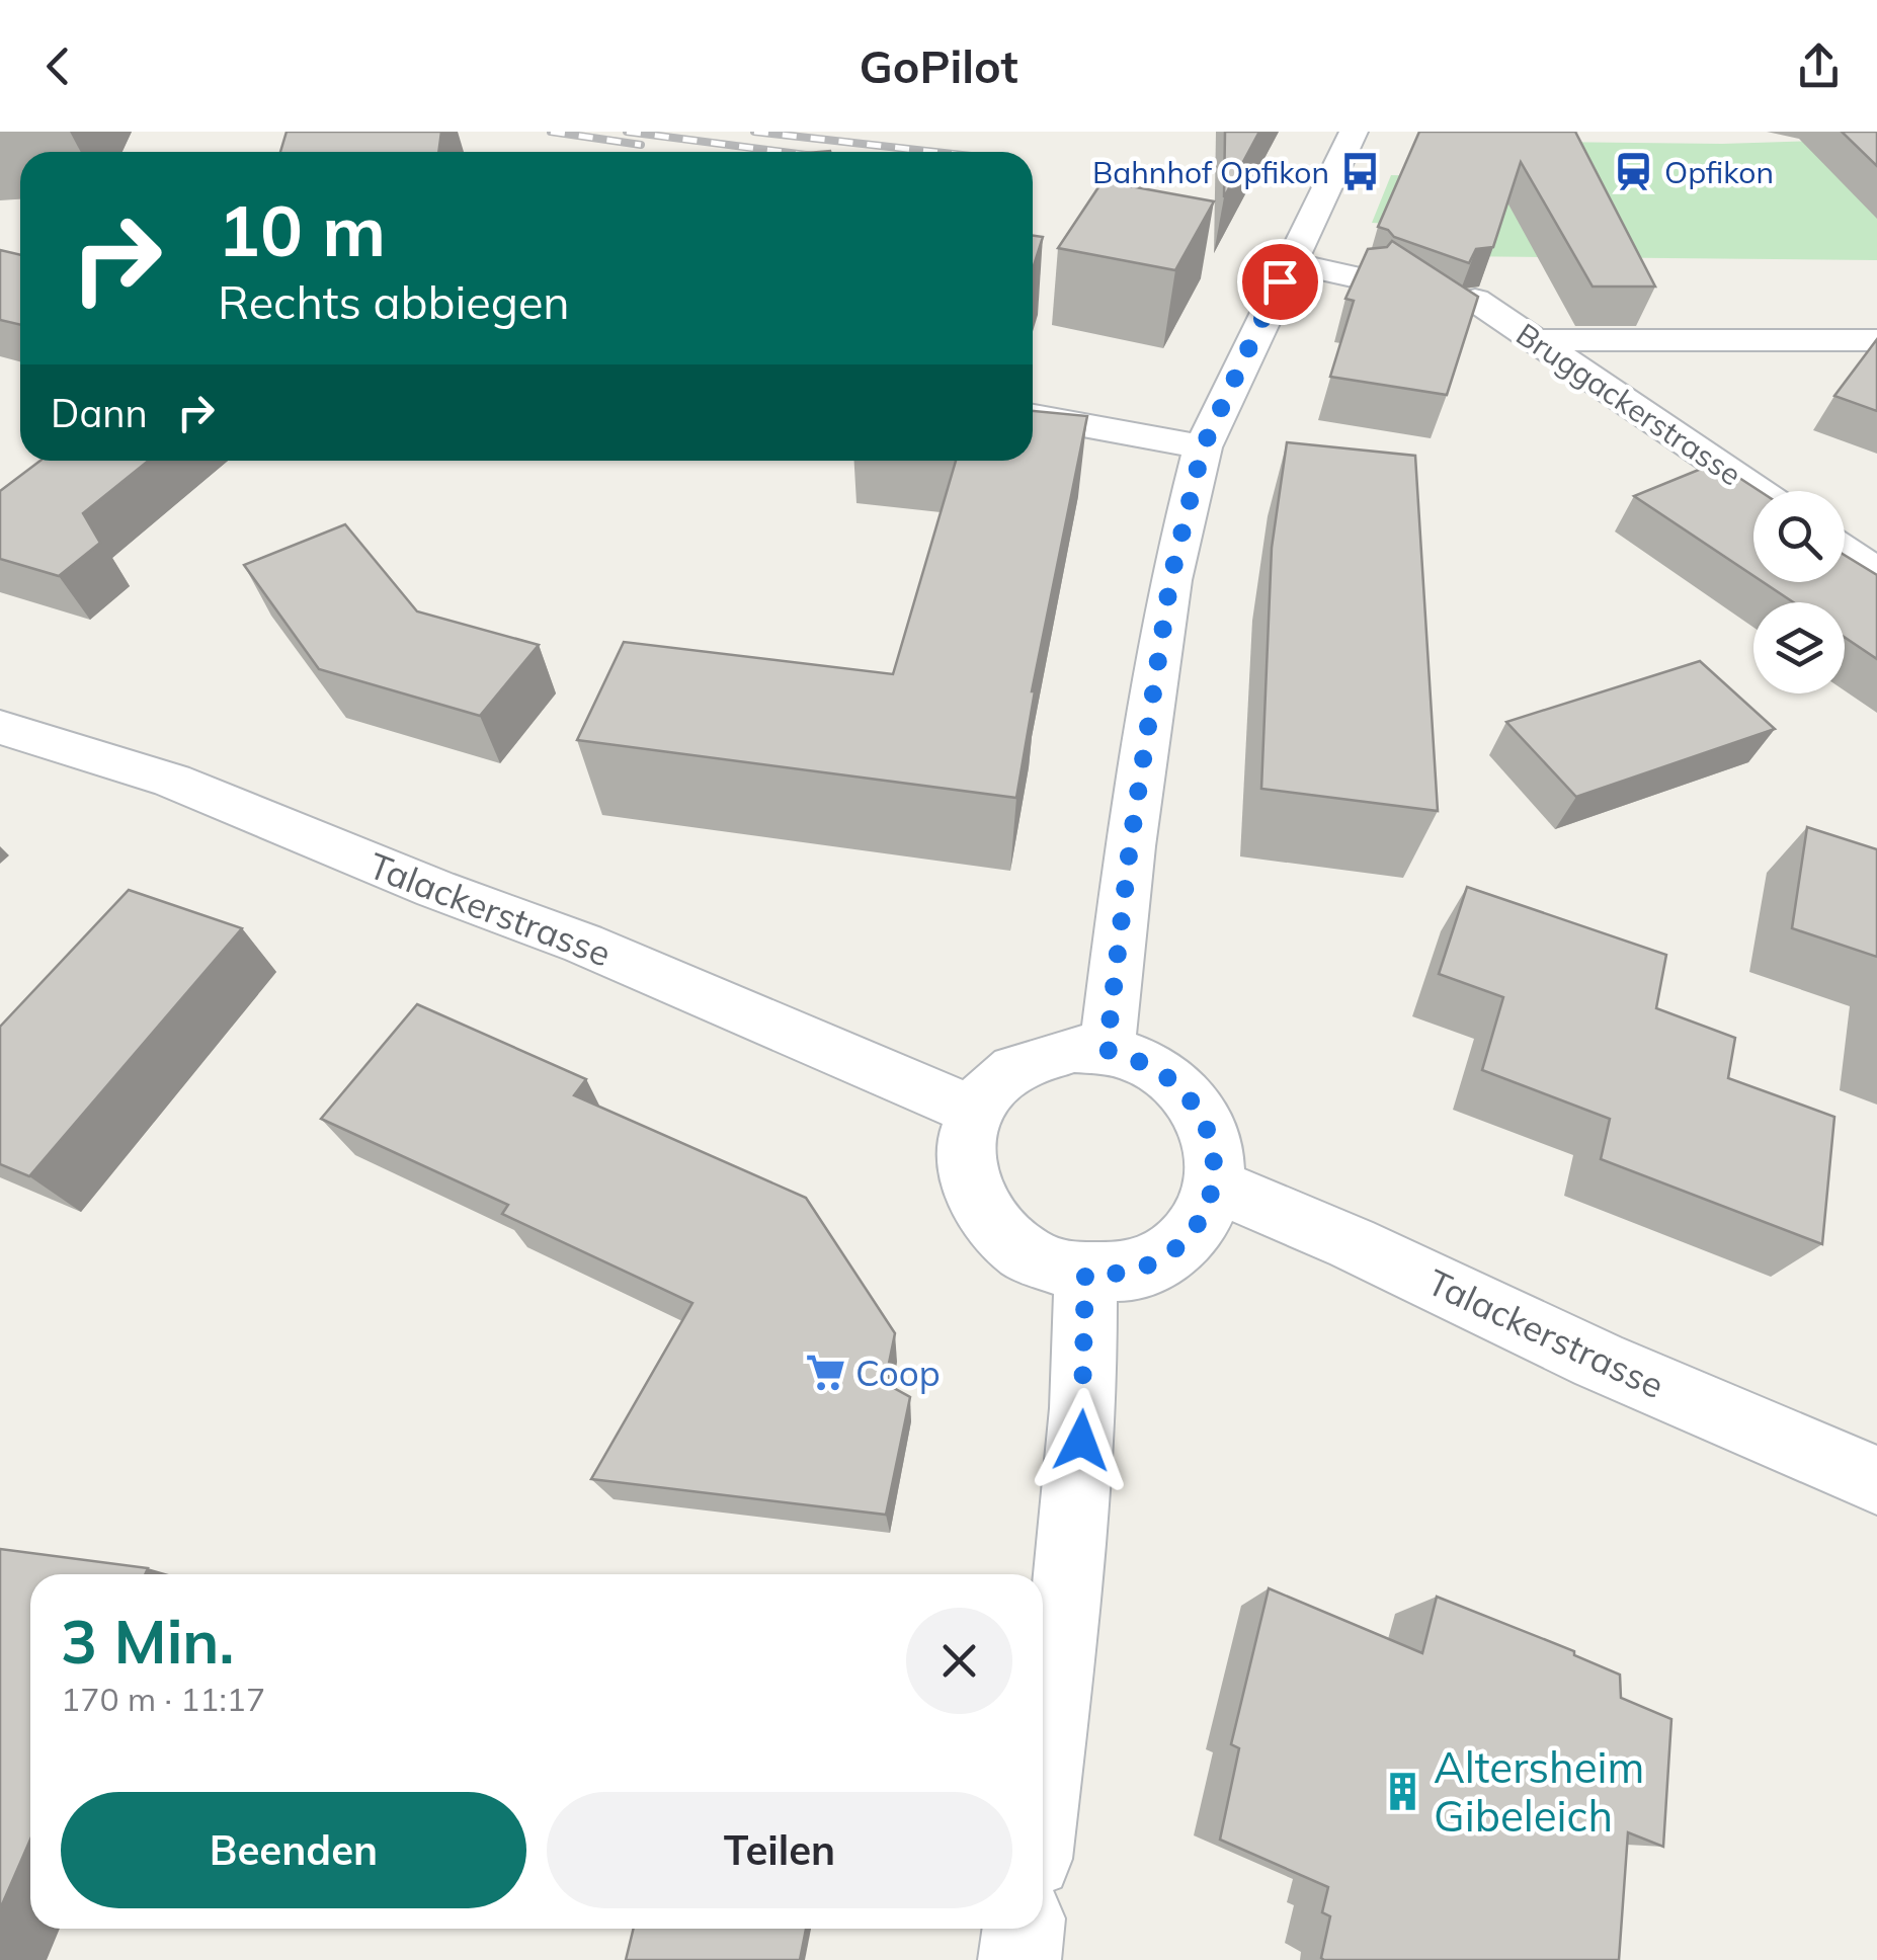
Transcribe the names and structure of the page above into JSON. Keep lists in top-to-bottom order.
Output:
{
  "streets": {
    "street": ["Bruggackerstrasse", "Talackerstrasse"]
  },
  "places": {
    "bus stop": ["Bahnhof Opfikon"],
    "station": ["Opfikon"],
    "supermarket": ["Coop"],
    "building": ["Altersheim Gibeleich"]
  },
  "page": {
    "header": "GoPilot",
    "turn": ["10 m", "Rechts abbiegen"],
    "then": "Dann",
    "heading": ["3 Min.", "170 m · 11:17"],
    "buttons": ["Beenden", "Teilen"]
  }
}
